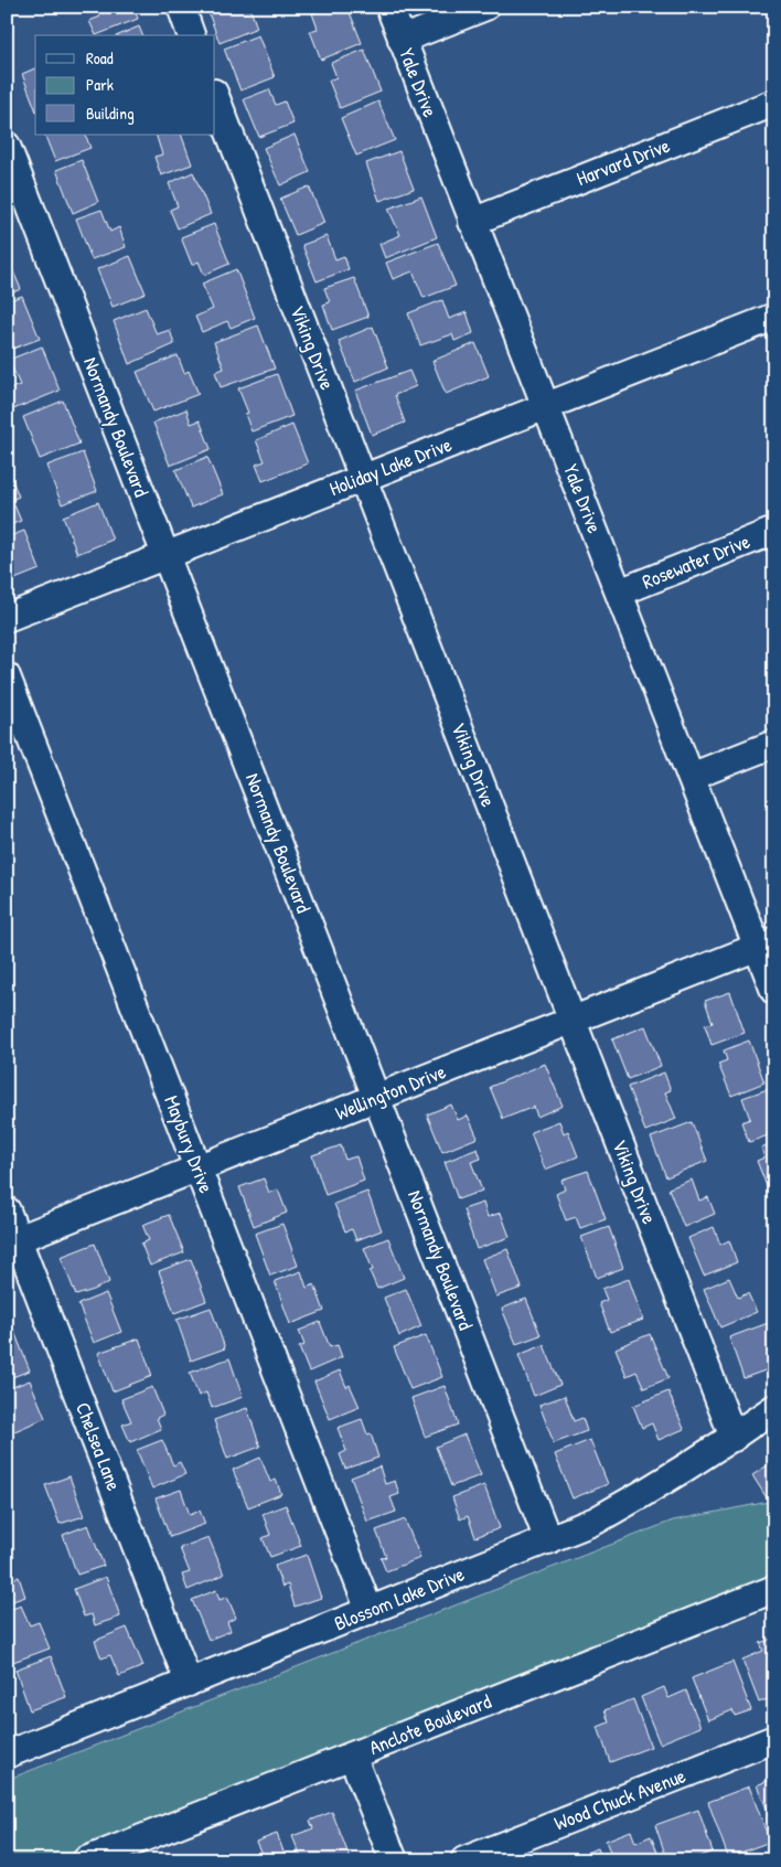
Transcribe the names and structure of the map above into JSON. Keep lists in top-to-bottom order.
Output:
{
  "streets": {
    "street": [
      "Yale Drive",
      "Harvard Drive",
      "Viking Drive",
      "Normandy Boulevard",
      "Holiday Lake Drive",
      "Rosewater Drive",
      "Wellington Drive",
      "Maybury Drive",
      "Chelsea Lane",
      "Blossom Lake Drive",
      "Anclote Boulevard",
      "Wood Chuck Avenue"
    ]
  },
  "crossings": [
    ["Yale Drive", "Harvard Drive"],
    ["Yale Drive", "Holiday Lake Drive"],
    ["Yale Drive", "Rosewater Drive"],
    ["Yale Drive", "Wellington Drive"],
    ["Viking Drive", "Holiday Lake Drive"],
    ["Viking Drive", "Wellington Drive"],
    ["Viking Drive", "Blossom Lake Drive"],
    ["Normandy Boulevard", "Holiday Lake Drive"],
    ["Normandy Boulevard", "Wellington Drive"],
    ["Normandy Boulevard", "Blossom Lake Drive"],
    ["Wellington Drive", "Maybury Drive"],
    ["Wellington Drive", "Chelsea Lane"],
    ["Maybury Drive", "Blossom Lake Drive"],
    ["Chelsea Lane", "Blossom Lake Drive"]
  ],
  "legend": ["Road", "Park", "Building"]
}
